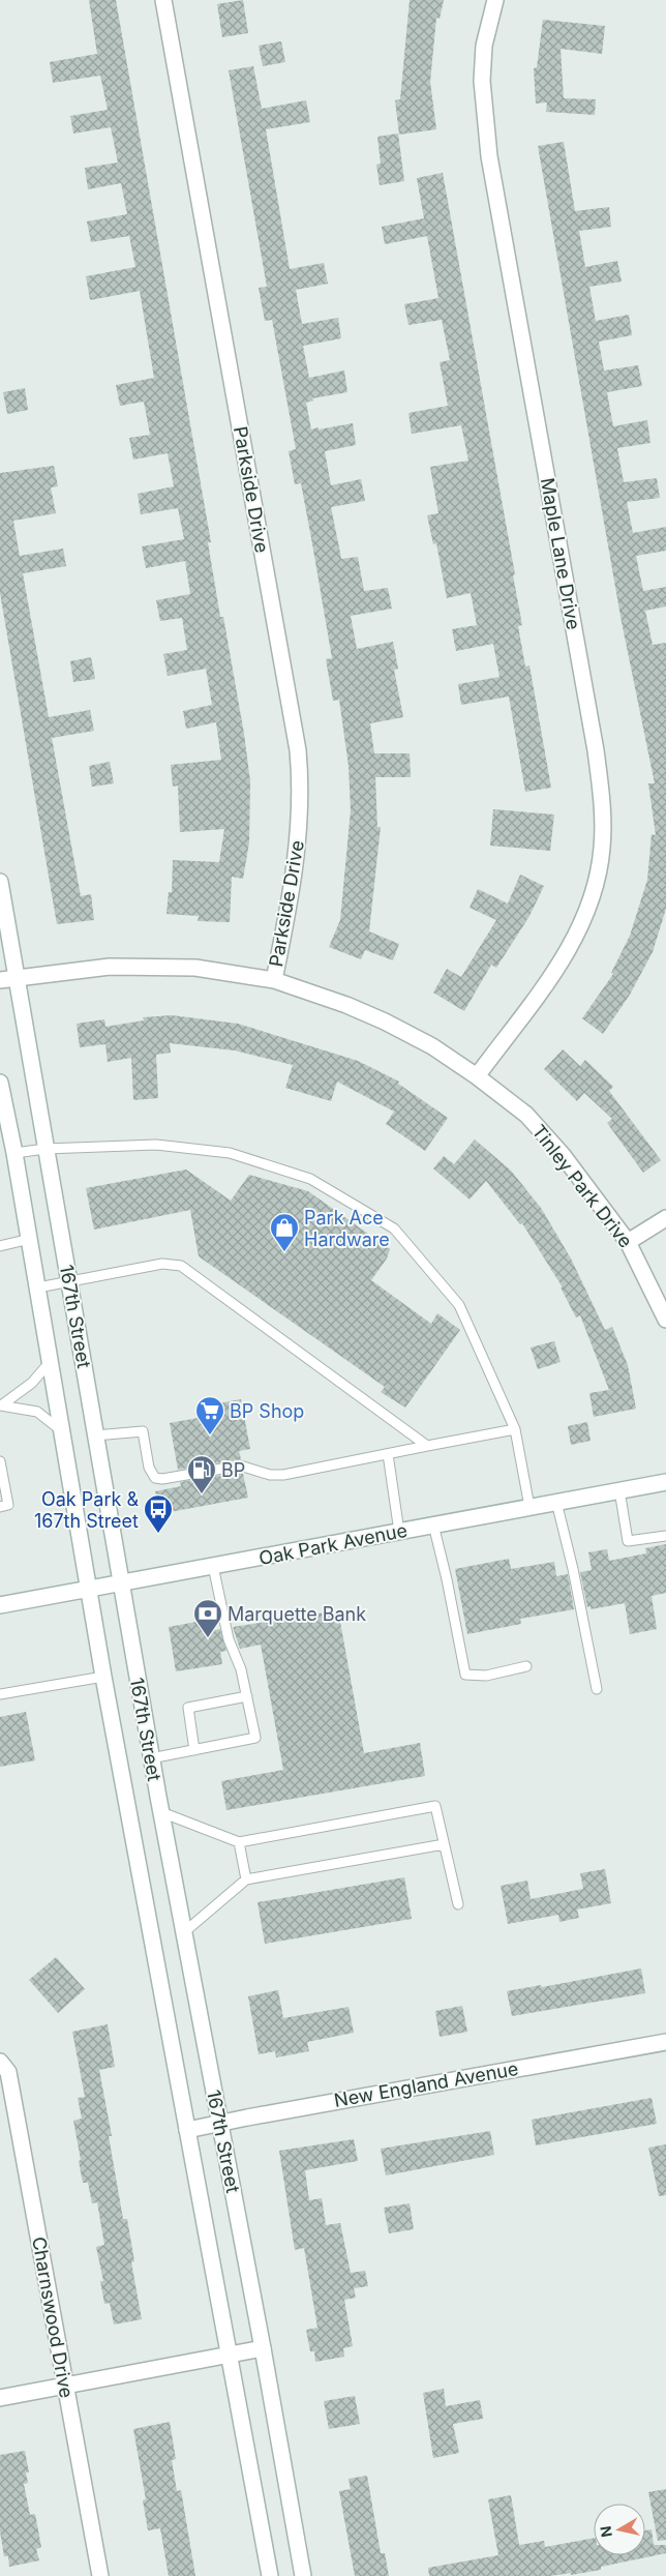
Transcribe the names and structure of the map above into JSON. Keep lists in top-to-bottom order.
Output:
{
  "streets": {
    "street": [
      "Parkside Drive",
      "Maple Lane Drive",
      "Tinley Park Drive",
      "167th Street",
      "Oak Park Avenue",
      "New England Avenue",
      "Charnswood Drive"
    ]
  },
  "crossings": [
    ["Parkside Drive", "Tinley Park Drive"],
    ["Maple Lane Drive", "Tinley Park Drive"],
    ["Tinley Park Drive", "167th Street"],
    ["167th Street", "Oak Park Avenue"],
    ["167th Street", "New England Avenue"]
  ],
  "places": {
    "shop": ["Park Ace Hardware"],
    "supermarket": ["BP Shop"],
    "fuel station": ["BP"],
    "bus stop": ["Oak Park & 167th Street"],
    "bank": ["Marquette Bank"]
  },
  "north": "left"
}
